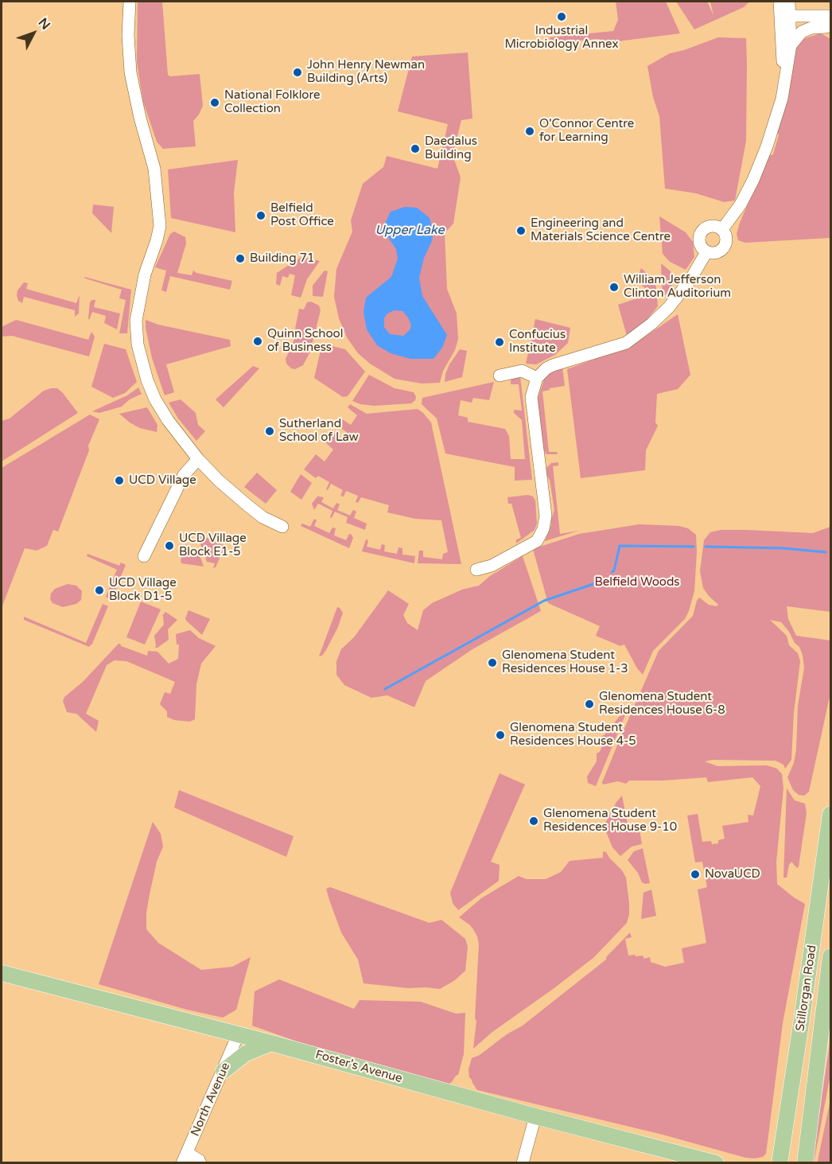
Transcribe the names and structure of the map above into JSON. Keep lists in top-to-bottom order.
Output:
{
  "streets": {
    "main road": ["Stillorgan Road", "Foster's Avenue"],
    "street": ["North Avenue"]
  },
  "crossings": [
    ["Foster's Avenue", "North Avenue"]
  ],
  "water": ["Upper Lake"],
  "parks": ["Belfield Woods"],
  "places": [
    "Industrial Microbiology Annex",
    "John Henry Newman Building (Arts)",
    "National Folklore Collection",
    "O'Connor Centre for Learning",
    "Daedalus Building",
    "Belfield Post Office",
    "Engineering and Materials Science Centre",
    "Building 71",
    "William Jefferson Clinton Auditorium",
    "Quinn School of Business",
    "Confucius Institute",
    "Sutherland School of Law",
    "UCD Village",
    "UCD Village Block E1-5",
    "UCD Village Block D1-5",
    "Glenomena Student Residences House 1-3",
    "Glenomena Student Residences House 6-8",
    "Glenomena Student Residences House 4-5",
    "Glenomena Student Residences House 9-10",
    "NovaUCD"
  ],
  "north": "top right"
}
